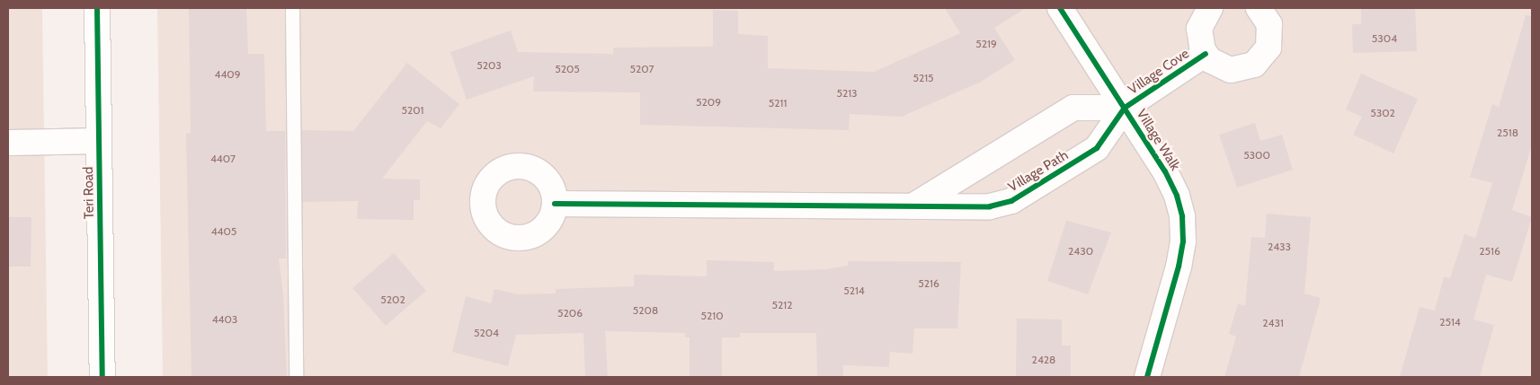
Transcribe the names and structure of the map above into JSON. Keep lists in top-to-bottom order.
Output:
{
  "streets": {
    "street": [
      "Village Cove",
      "Village Walk",
      "Village Path",
      "Teri Road"
    ]
  },
  "crossings": [
    ["Village Cove", "Village Walk"],
    ["Village Cove", "Village Path"],
    ["Village Walk", "Village Path"]
  ],
  "house_numbers": [
    "5304",
    "5219",
    "5203",
    "5205",
    "5207",
    "4409",
    "5215",
    "5213",
    "5209",
    "5211",
    "5201",
    "5302",
    "2518",
    "5300",
    "4407",
    "4405",
    "2433",
    "2430",
    "2516",
    "5216",
    "5214",
    "5202",
    "5212",
    "5208",
    "5206",
    "5210",
    "4403",
    "2514",
    "2431",
    "5204",
    "2428"
  ]
}
